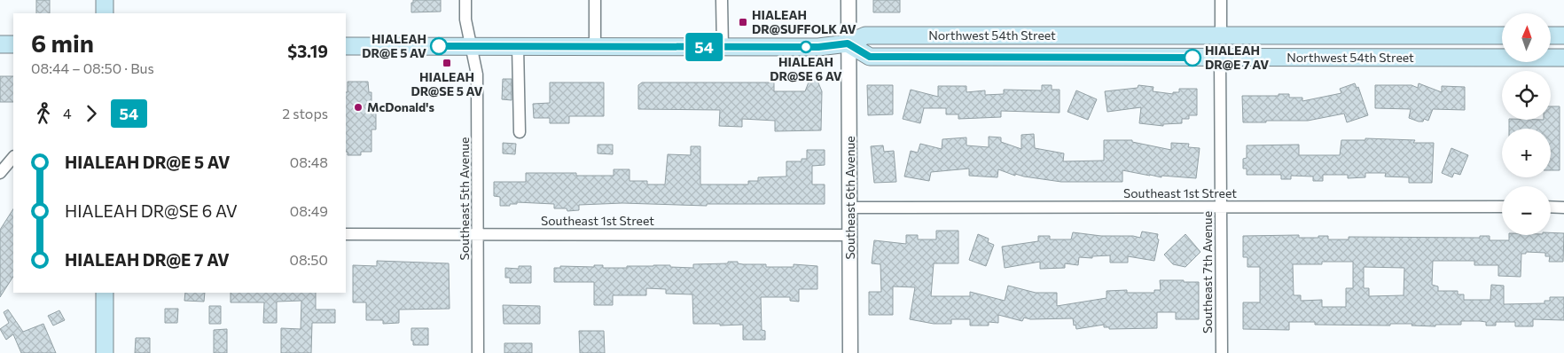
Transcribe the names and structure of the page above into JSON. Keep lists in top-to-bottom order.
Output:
{
  "streets": {
    "main road": ["Northwest 54th Street"],
    "street": [
      "Southeast 1st Street",
      "Southeast 6th Avenue",
      "Southeast 5th Avenue",
      "Southeast 7th Avenue"
    ]
  },
  "crossings": [
    ["Northwest 54th Street", "Southeast 6th Avenue"],
    ["Northwest 54th Street", "Southeast 5th Avenue"],
    ["Northwest 54th Street", "Southeast 7th Avenue"],
    ["Southeast 1st Street", "Southeast 6th Avenue"],
    ["Southeast 1st Street", "Southeast 5th Avenue"],
    ["Southeast 1st Street", "Southeast 7th Avenue"]
  ],
  "places": {
    "transit": ["HIALEAH DR@SUFFOLK AV", "HIALEAH DR@SE 5 AV"],
    "other": [
      "HIALEAH DR@E 5 AV",
      "HIALEAH DR@SE 6 AV",
      "HIALEAH DR@E 7 AV",
      "McDonald's"
    ]
  },
  "lines": ["bus line 54"],
  "north": "top",
  "page": {
    "on_map": "54",
    "map_buttons": ["+", "−"],
    "heading": ["6 min", "08:44 – 08:50 · Bus", "$3.19"],
    "legs": ["4", "54", "2 stops"],
    "list": [
      {
        "name": "HIALEAH DR@E 5 AV",
        "value": "08:48"
      },
      {
        "name": "HIALEAH DR@SE 6 AV",
        "value": "08:49"
      },
      {
        "name": "HIALEAH DR@E 7 AV",
        "value": "08:50"
      }
    ]
  }
}
